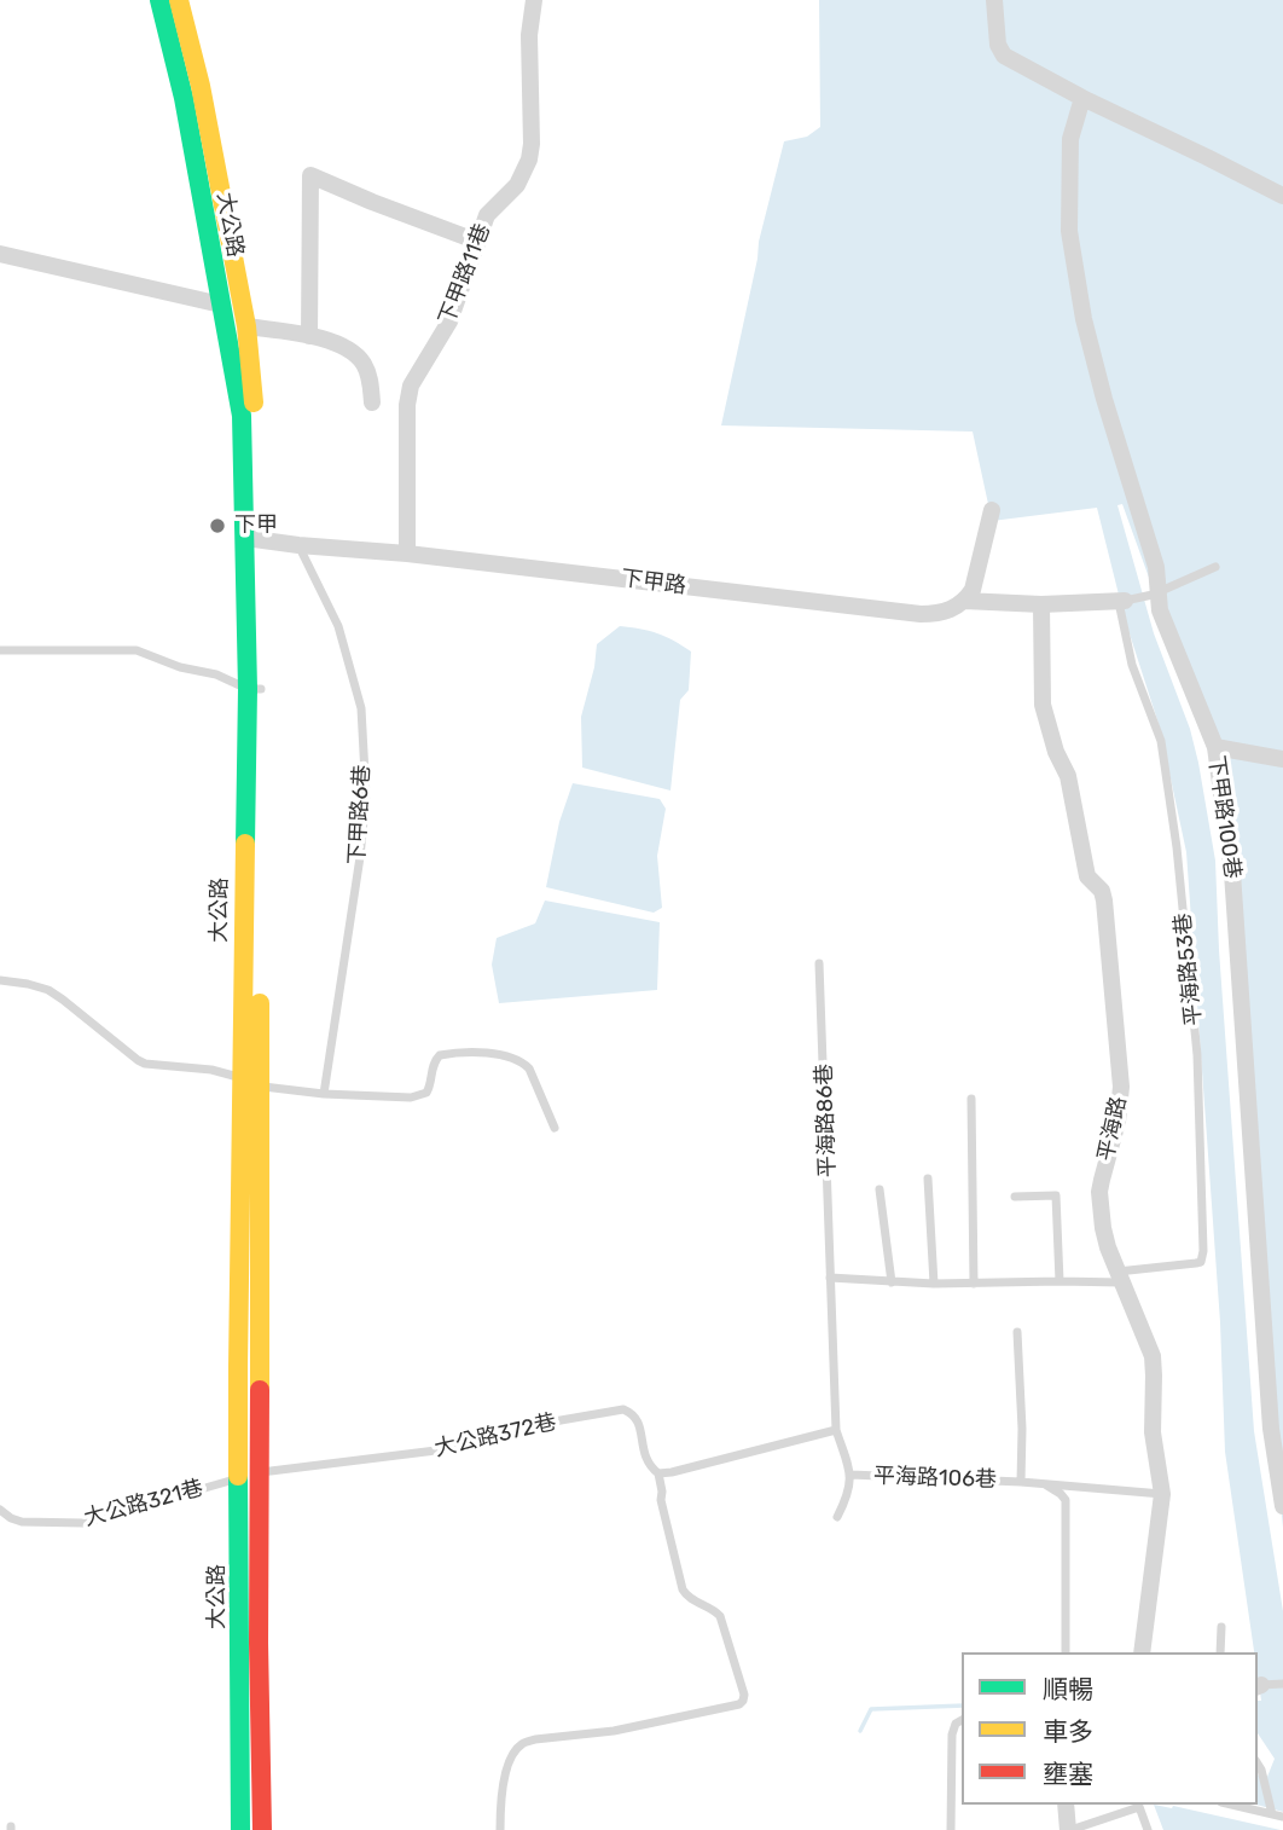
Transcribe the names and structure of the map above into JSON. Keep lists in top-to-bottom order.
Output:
{
  "streets": {
    "main road": ["大公路"],
    "street": [
      "下甲路11巷",
      "下甲路",
      "下甲路100巷",
      "平海路"
    ],
    "lane": [
      "下甲路6巷",
      "平海路53巷",
      "平海路86巷",
      "大公路372巷",
      "平海路106巷",
      "大公路321巷"
    ]
  },
  "crossings": [
    ["大公路", "下甲路"],
    ["大公路", "大公路372巷"],
    ["大公路", "大公路321巷"],
    ["下甲路11巷", "下甲路"],
    ["下甲路", "下甲路6巷"],
    ["下甲路", "平海路53巷"],
    ["下甲路", "平海路"],
    ["平海路53巷", "平海路"],
    ["平海路86巷", "平海路106巷"],
    ["平海路", "平海路106巷"],
    ["大公路372巷", "大公路321巷"]
  ],
  "places": ["下甲"],
  "legend": ["順暢", "車多", "壅塞"]
}
